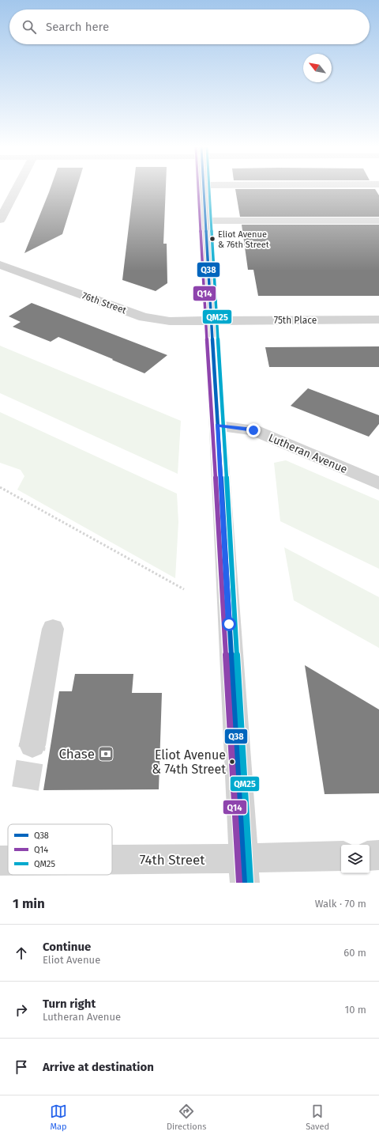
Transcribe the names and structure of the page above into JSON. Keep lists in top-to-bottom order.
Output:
{
  "streets": {
    "street": [
      "76th Street",
      "75th Place",
      "Lutheran Avenue",
      "74th Street"
    ]
  },
  "crossings": [
    ["76th Street", "75th Place"]
  ],
  "places": {
    "other": ["Eliot Avenue & 76th Street", "Eliot Avenue & 74th Street"],
    "bank": ["Chase"]
  },
  "lines": ["transit line Q38", "transit line Q14", "transit line QM25"],
  "legend": ["Q38", "Q14", "QM25"],
  "north": "top left",
  "page": {
    "search": "Search here",
    "heading": ["1 min", "Walk · 70 m"],
    "list": [
      ["Continue", "Eliot Avenue", "60 m"],
      ["Turn right", "Lutheran Avenue", "10 m"],
      "Arrive at destination"
    ],
    "nav": ["Map", "Directions", "Saved"]
  }
}
